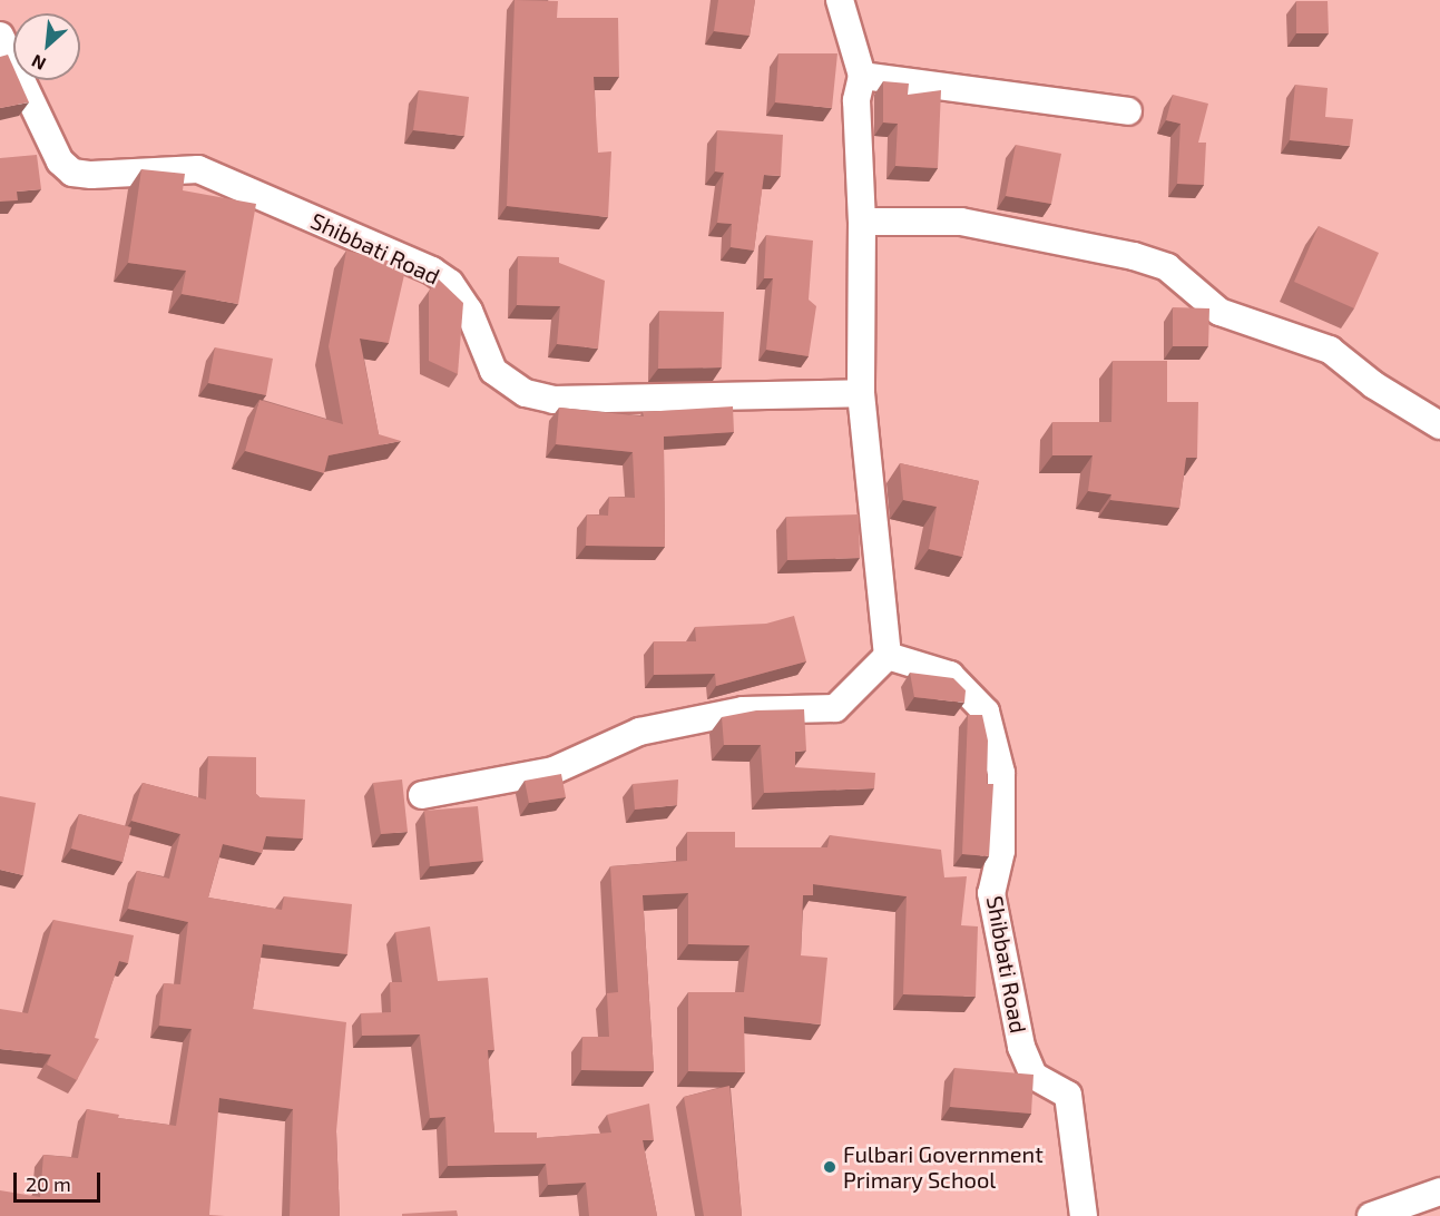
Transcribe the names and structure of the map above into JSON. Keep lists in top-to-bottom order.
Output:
{
  "streets": {
    "street": ["Shibbati Road"]
  },
  "places": ["Fulbari Government Primary School"],
  "scale_bar": "20 m",
  "north": "bottom left"
}
